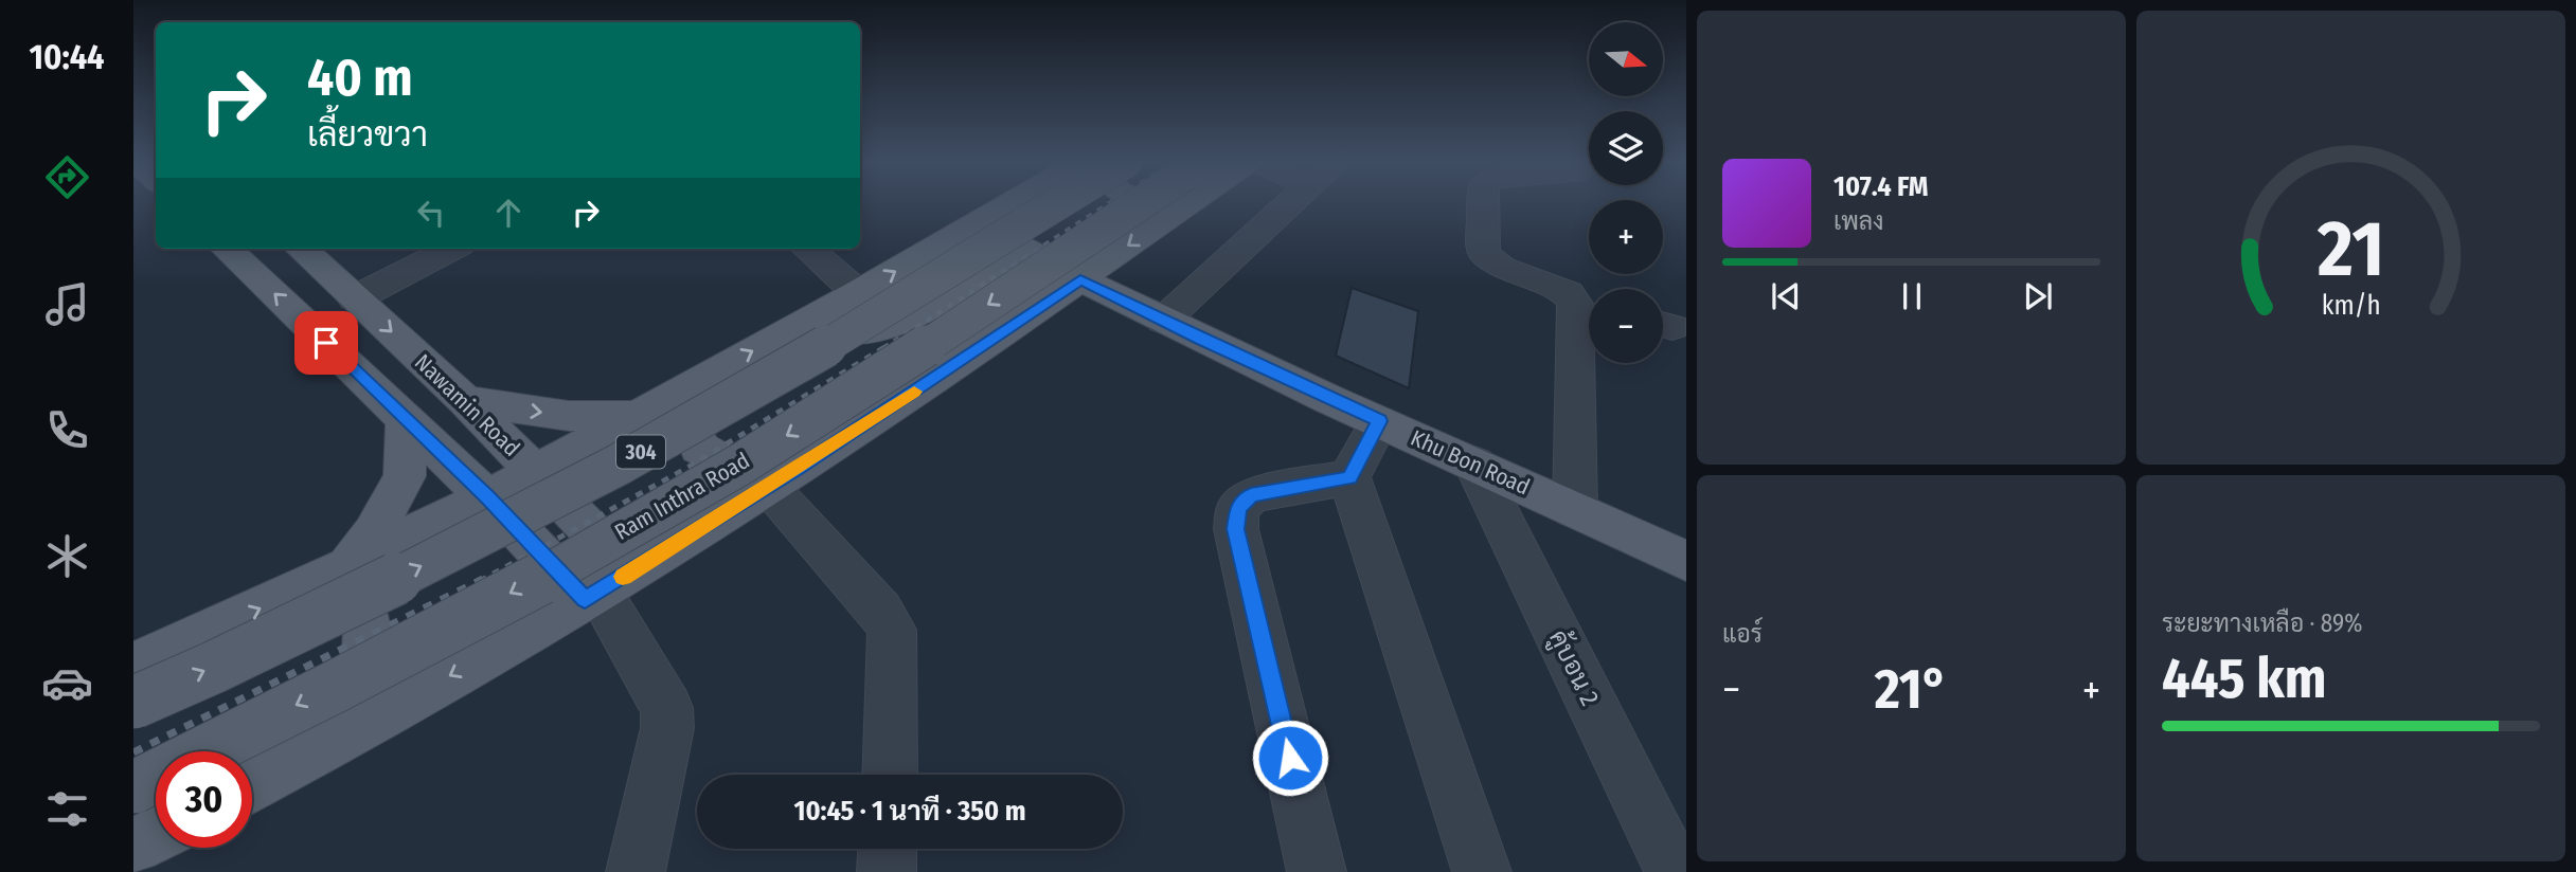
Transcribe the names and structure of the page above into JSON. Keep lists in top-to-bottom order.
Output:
{
  "streets": {
    "main road": [
      "Nawamin Road",
      "304",
      "Khu Bon Road",
      "Ram Inthra Road"
    ],
    "street": ["คู้บอน 2"]
  },
  "crossings": [
    ["Nawamin Road", "304"],
    ["Nawamin Road", "Ram Inthra Road"],
    ["304", "Khu Bon Road"],
    ["Khu Bon Road", "Ram Inthra Road"],
    ["Khu Bon Road", "คู้บอน 2"]
  ],
  "north": "right",
  "page": {
    "tabs": "10:44",
    "map_buttons": ["+", "−"],
    "turn": ["40 m", "เลี้ยวขวา"],
    "song": ["107.4 FM", "เพลง"],
    "tile": [
      "แอร์",
      ["ระยะทางเหลือ · 89%", "445 km"]
    ],
    "heat": ["−", "21°", "+"],
    "limit": "30",
    "trip": "10:45 · 1 นาที · 350 m",
    "gauge": ["21", "km/h"]
  }
}
